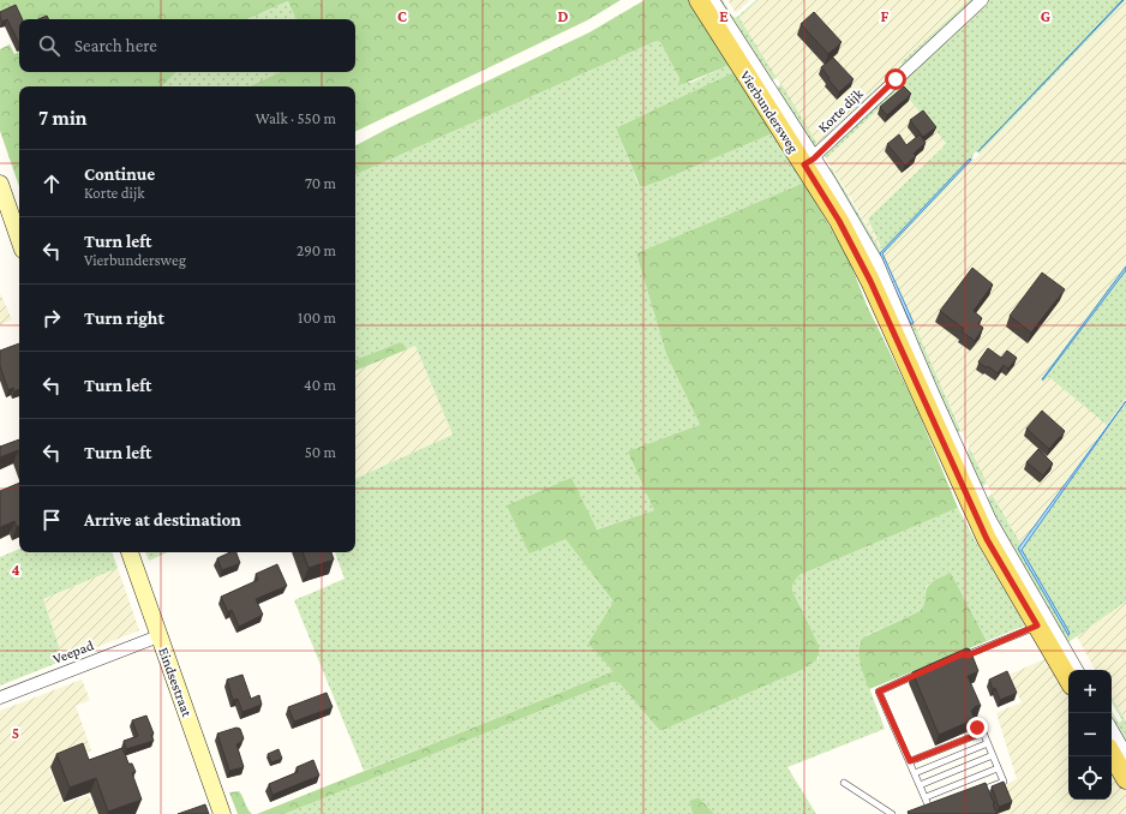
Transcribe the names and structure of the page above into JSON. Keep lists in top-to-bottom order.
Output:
{
  "streets": {
    "main road": ["Vierbundersweg"],
    "street": ["Korte dijk", "Veepad", "Eindsestraat"]
  },
  "crossings": [
    ["Korte dijk", "Vierbundersweg"],
    ["Veepad", "Eindsestraat"]
  ],
  "page": {
    "search": "Search here",
    "heading": ["7 min", "Walk · 550 m"],
    "list": [
      ["Continue", "Korte dijk", "70 m"],
      ["Turn left", "Vierbundersweg", "290 m"],
      ["Turn right", "100 m"],
      ["Turn left", "40 m"],
      ["Turn left", "50 m"],
      "Arrive at destination"
    ],
    "map_buttons": ["+", "−"]
  },
  "grid": {
    "columns": [
      "C",
      "D",
      "E",
      "F",
      "G"
    ],
    "rows": ["4", "5"]
  }
}
